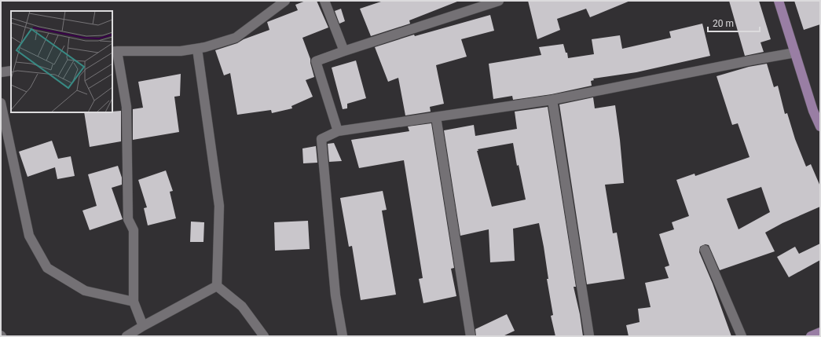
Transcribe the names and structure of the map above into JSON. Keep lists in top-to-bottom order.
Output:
{
  "scale_bar": "20 m"
}
